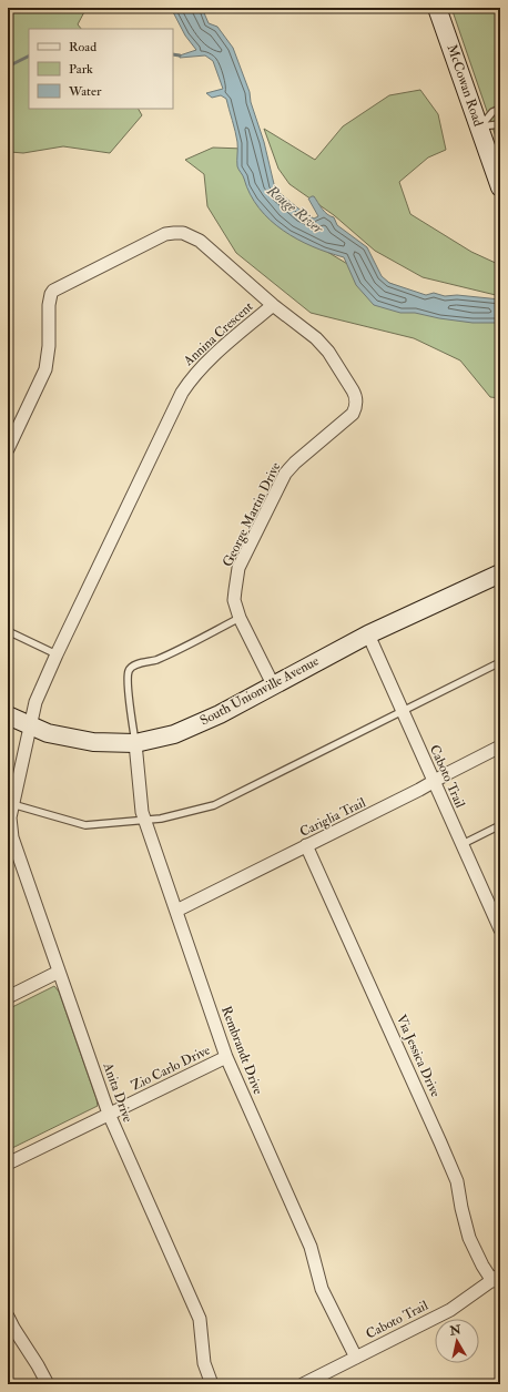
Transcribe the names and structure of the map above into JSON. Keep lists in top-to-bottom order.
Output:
{
  "streets": {
    "street": [
      "McCowan Road",
      "Annina Crescent",
      "George Martin Drive",
      "South Unionville Avenue",
      "Caboto Trail",
      "Cariglia Trail",
      "Rembrandt Drive",
      "Via Jessica Drive",
      "Zio Carlo Drive",
      "Anita Drive"
    ]
  },
  "crossings": [
    ["Annina Crescent", "George Martin Drive"],
    ["Annina Crescent", "South Unionville Avenue"],
    ["Annina Crescent", "Anita Drive"],
    ["George Martin Drive", "South Unionville Avenue"],
    ["South Unionville Avenue", "Caboto Trail"],
    ["South Unionville Avenue", "Rembrandt Drive"],
    ["Caboto Trail", "Cariglia Trail"],
    ["Caboto Trail", "Rembrandt Drive"],
    ["Caboto Trail", "Via Jessica Drive"],
    ["Cariglia Trail", "Rembrandt Drive"],
    ["Cariglia Trail", "Via Jessica Drive"],
    ["Rembrandt Drive", "Zio Carlo Drive"],
    ["Zio Carlo Drive", "Anita Drive"]
  ],
  "water": ["Rouge River"],
  "legend": ["Road", "Park", "Water"],
  "north": "top"
}
